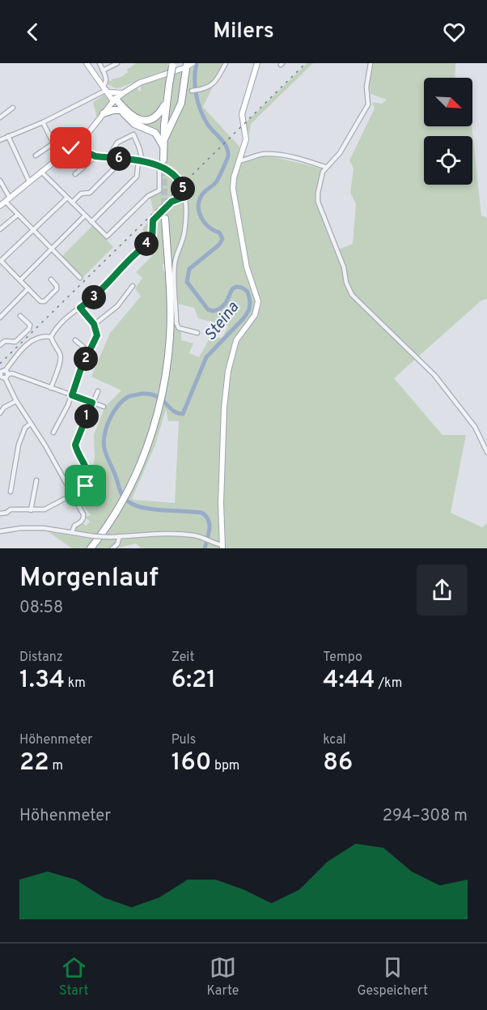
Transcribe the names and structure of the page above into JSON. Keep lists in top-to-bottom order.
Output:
{
  "water": ["Steina"],
  "north": "bottom right",
  "page": {
    "header": "Milers",
    "pins": [
      "6",
      "5",
      "4",
      "3",
      "2",
      "1"
    ],
    "heading": ["Morgenlauf", "08:58"],
    "stats": [
      ["Distanz", "1.34 km"],
      ["Zeit", "6:21"],
      ["Tempo", "4:44 /km"],
      ["Höhenmeter", "22 m"],
      ["Puls", "160 bpm"],
      ["kcal", "86"]
    ],
    "chart": ["Höhenmeter", "294–308 m"],
    "tabs": ["Start", "Karte", "Gespeichert"]
  }
}
